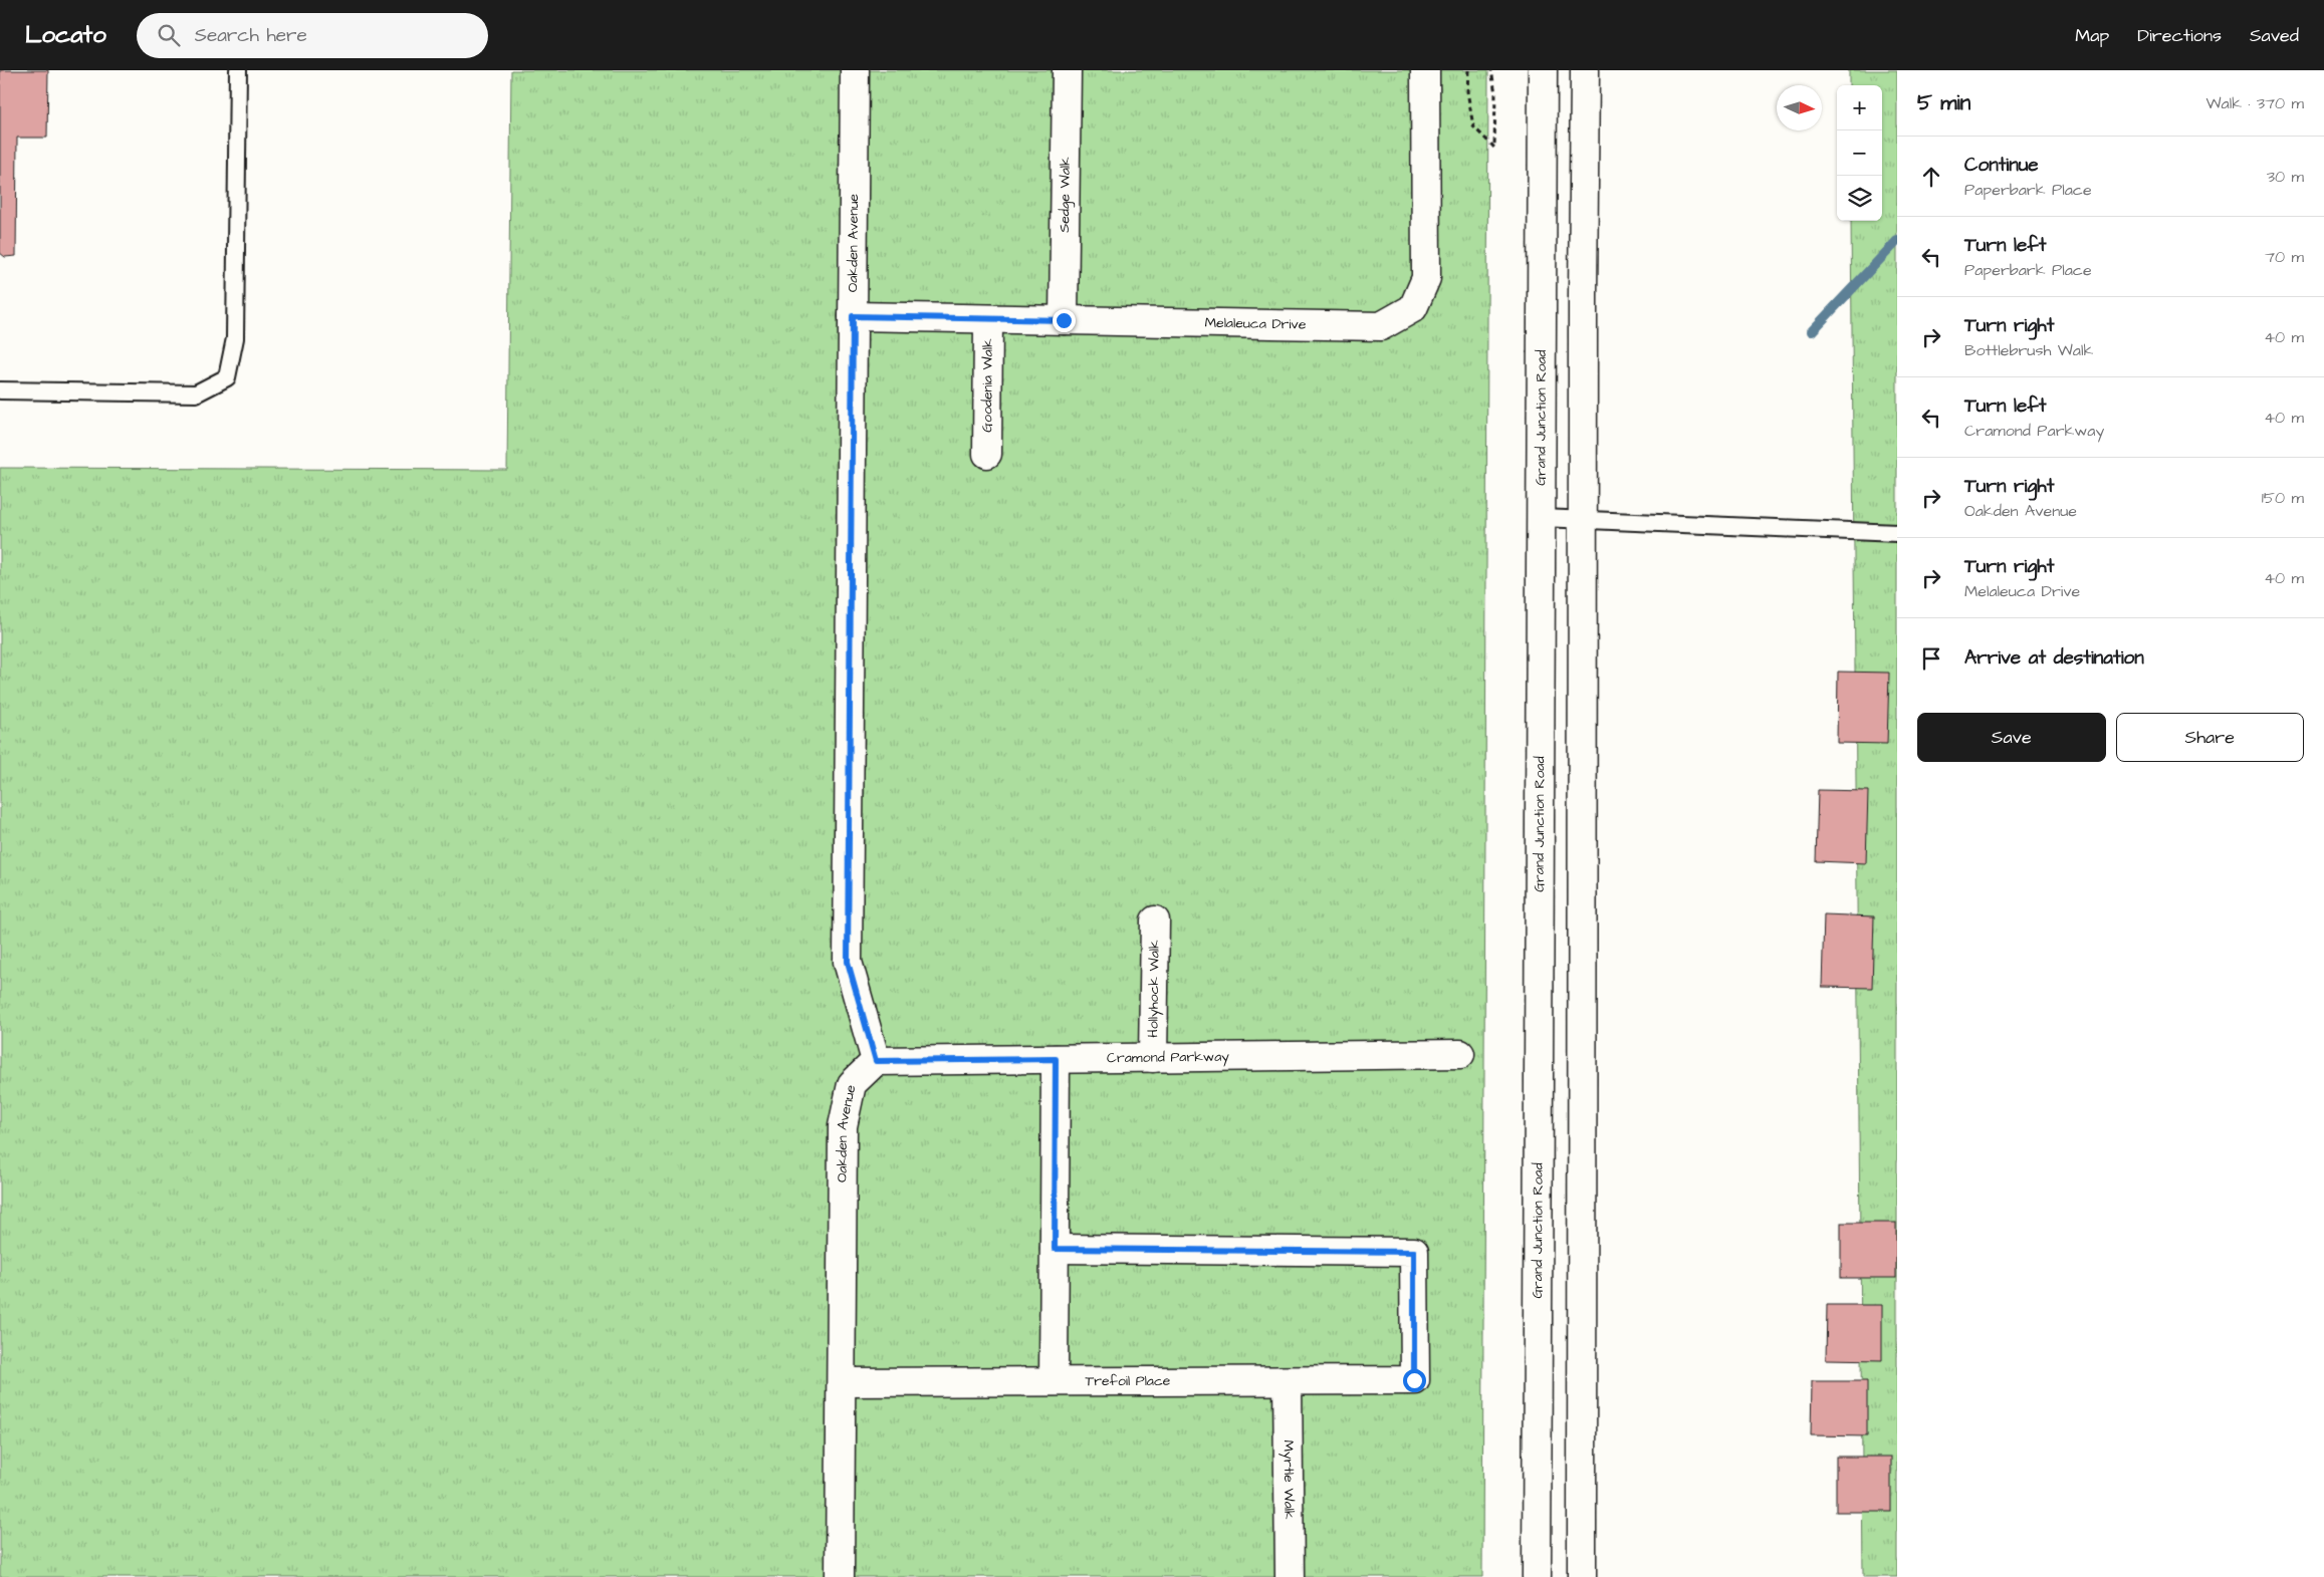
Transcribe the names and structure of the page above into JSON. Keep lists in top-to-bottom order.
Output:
{
  "streets": {
    "main road": [
      "Sedge Walk",
      "Oakden Avenue",
      "Melaleuca Drive",
      "Goodenia Walk",
      "Grand Junction Road",
      "Hollyhock Walk",
      "Cramond Parkway",
      "Trefoil Place",
      "Myrtle Walk"
    ]
  },
  "crossings": [
    ["Sedge Walk", "Melaleuca Drive"],
    ["Oakden Avenue", "Melaleuca Drive"],
    ["Oakden Avenue", "Cramond Parkway"],
    ["Oakden Avenue", "Trefoil Place"],
    ["Melaleuca Drive", "Goodenia Walk"],
    ["Hollyhock Walk", "Cramond Parkway"],
    ["Trefoil Place", "Myrtle Walk"]
  ],
  "north": "right",
  "page": {
    "header": "Locato",
    "search": "Search here",
    "nav": ["Map", "Directions", "Saved"],
    "heading": ["5 min", "Walk · 370 m"],
    "map_buttons": ["+", "−"],
    "list": [
      ["Continue", "Paperbark Place", "30 m"],
      ["Turn left", "Paperbark Place", "70 m"],
      ["Turn right", "Bottlebrush Walk", "40 m"],
      ["Turn left", "Cramond Parkway", "40 m"],
      ["Turn right", "Oakden Avenue", "150 m"],
      ["Turn right", "Melaleuca Drive", "40 m"],
      "Arrive at destination"
    ],
    "buttons": ["Save", "Share"]
  }
}
